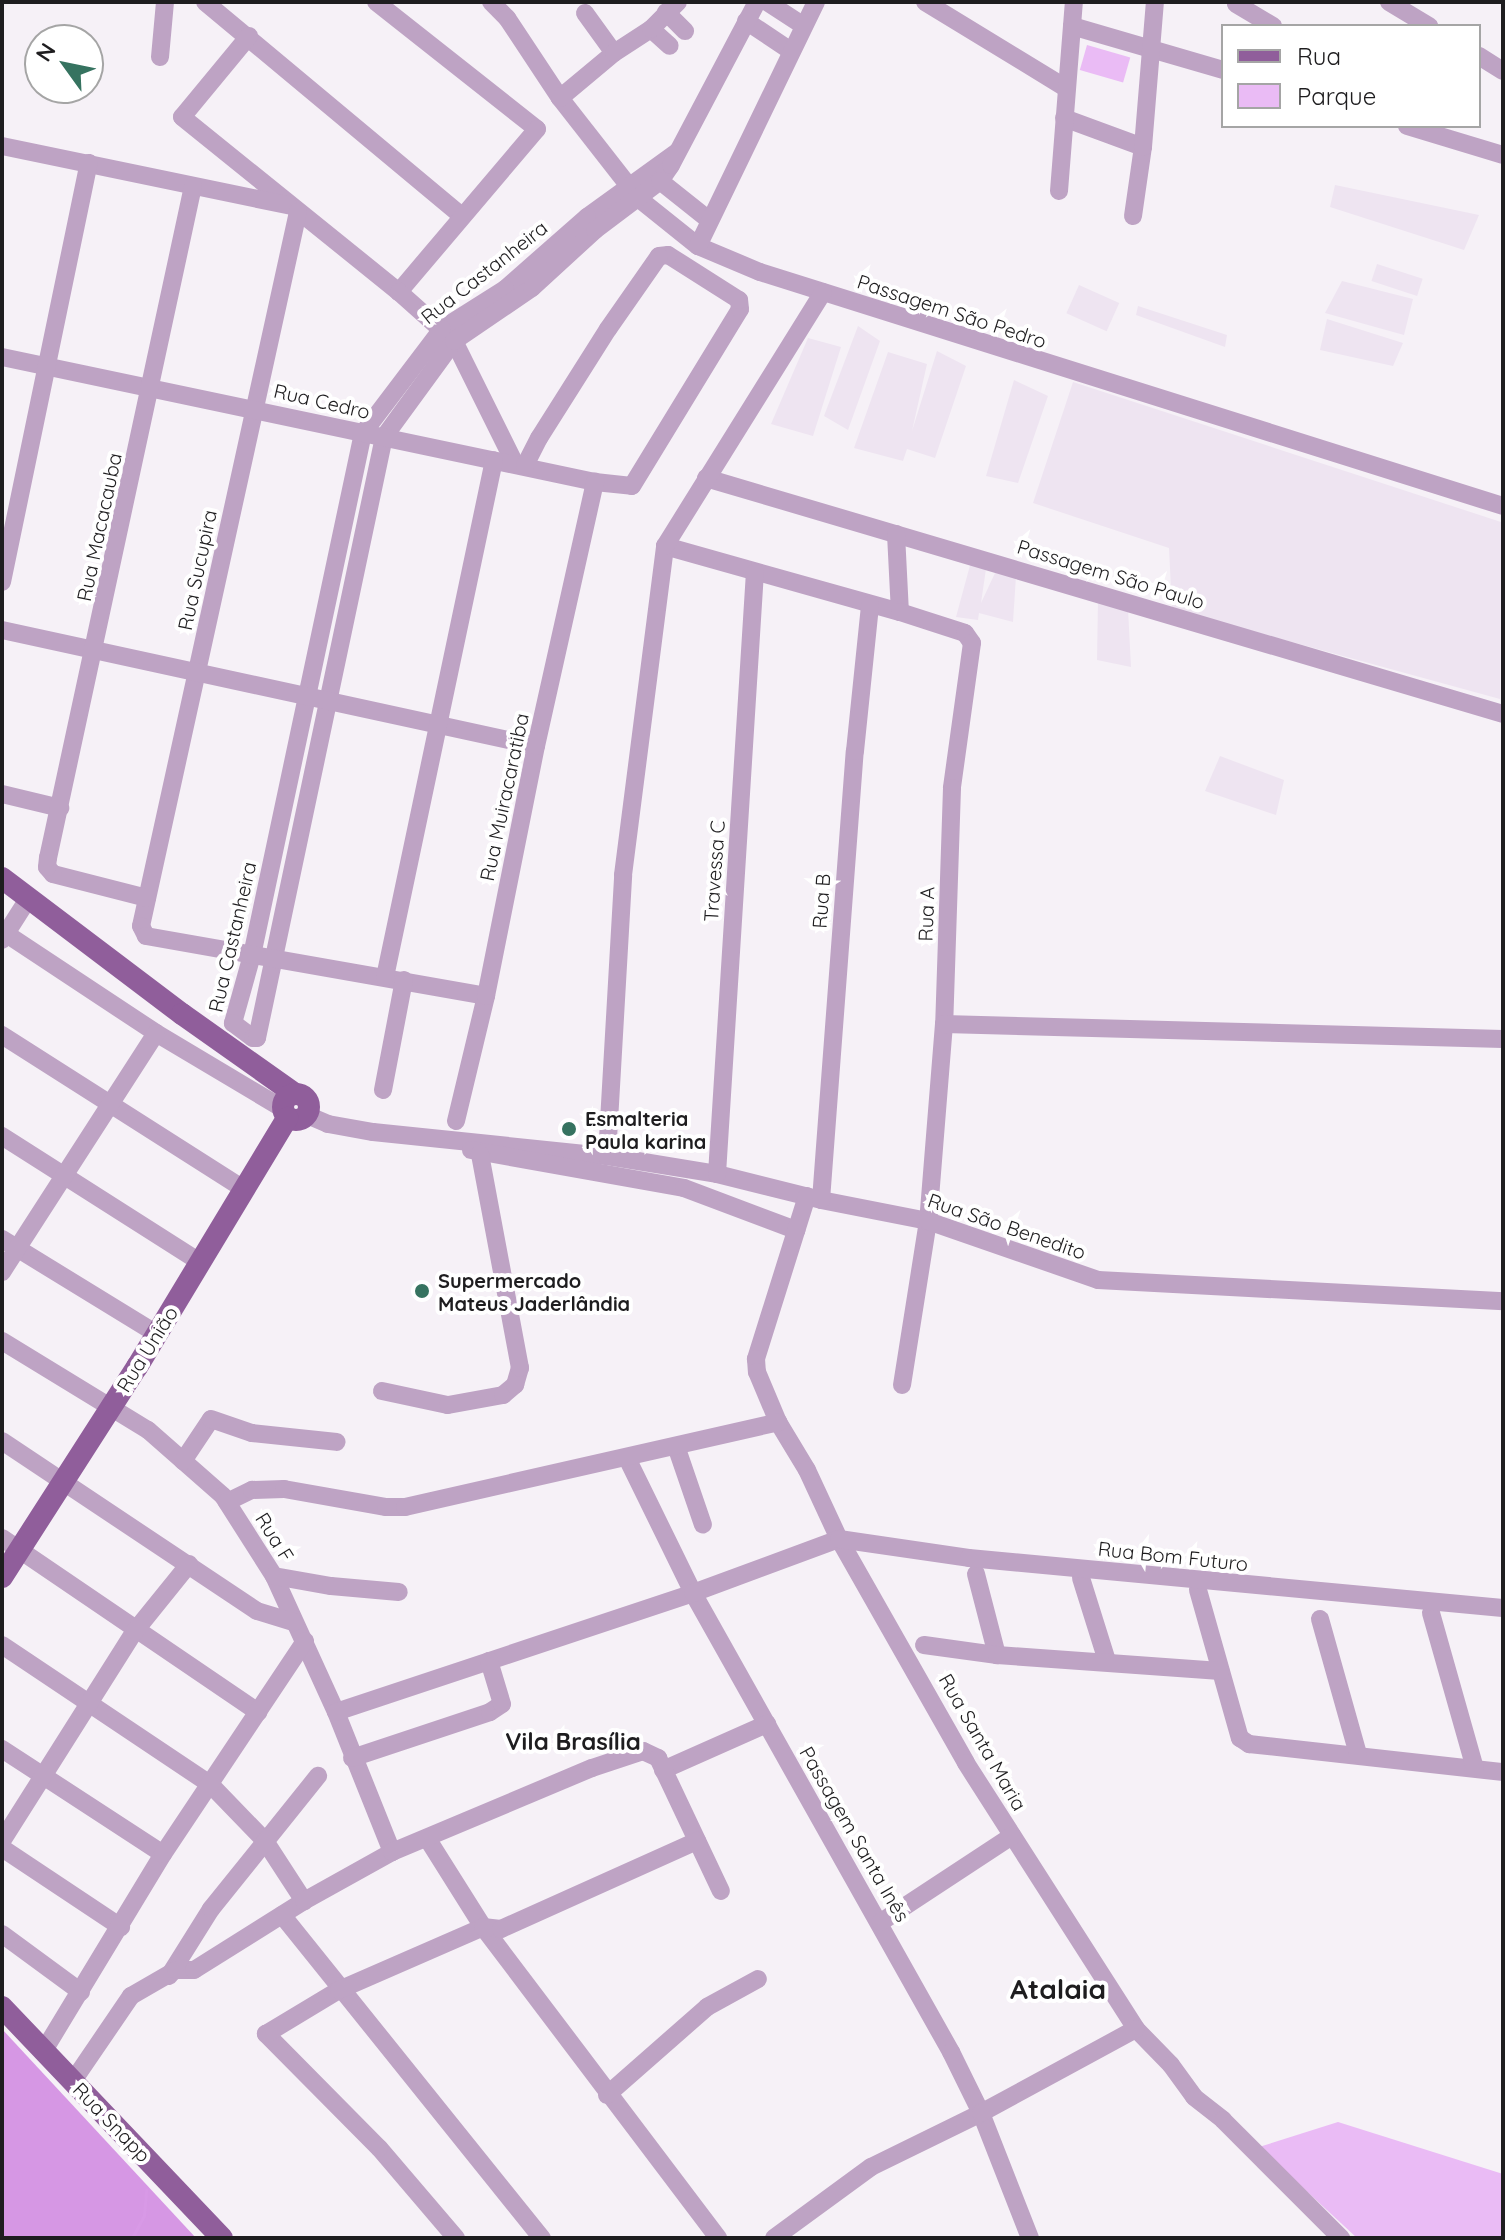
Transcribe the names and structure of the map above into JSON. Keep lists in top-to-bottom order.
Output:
{
  "streets": {
    "main road": ["Rua União", "Rua Snapp"],
    "street": [
      "Rua Castanheira",
      "Passagem São Pedro",
      "Rua Cedro",
      "Rua Macacauba",
      "Rua Sucupira",
      "Passagem São Paulo",
      "Rua Muiracaratiba",
      "Travessa C",
      "Rua B",
      "Rua A",
      "Rua São Benedito",
      "Rua F",
      "Rua Bom Futuro",
      "Rua Santa Maria",
      "Passagem Santa Inês"
    ]
  },
  "crossings": [
    ["Rua Castanheira", "Passagem São Pedro"],
    ["Rua Castanheira", "Rua Cedro"],
    ["Rua Castanheira", "Rua Sucupira"],
    ["Rua Cedro", "Rua Macacauba"],
    ["Rua Cedro", "Rua Sucupira"],
    ["Rua Cedro", "Rua Muiracaratiba"],
    ["Rua Macacauba", "Rua Sucupira"],
    ["Travessa C", "Rua São Benedito"],
    ["Rua B", "Rua São Benedito"],
    ["Rua B", "Rua Santa Maria"],
    ["Rua A", "Rua São Benedito"],
    ["Rua São Benedito", "Rua União"],
    ["Rua São Benedito", "Rua Santa Maria"],
    ["Rua União", "Rua F"],
    ["Rua Bom Futuro", "Rua Santa Maria"]
  ],
  "districts": ["Vila Brasília", "Atalaia"],
  "places": ["Esmalteria Paula karina", "Supermercado Mateus Jaderlândia"],
  "legend": ["Rua", "Parque"],
  "north": "top left"
}
